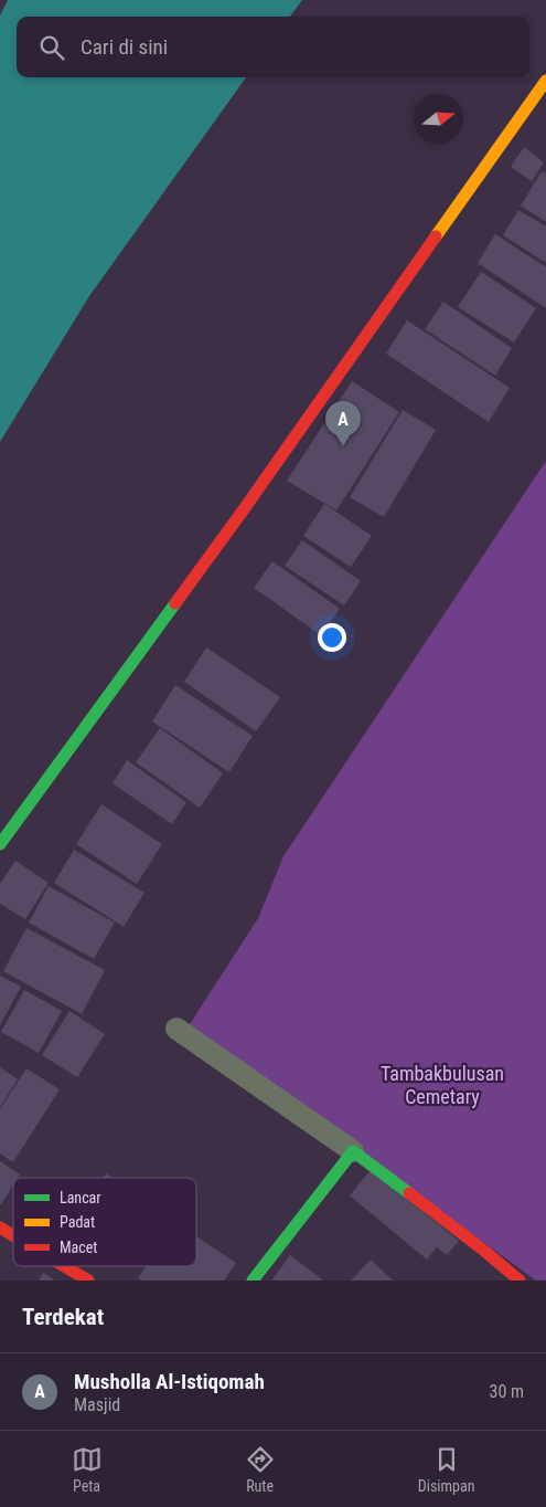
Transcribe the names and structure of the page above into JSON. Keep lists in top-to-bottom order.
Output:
{
  "parks": ["Tambakbulusan Cemetary"],
  "legend": ["Lancar", "Padat", "Macet"],
  "north": "right",
  "page": {
    "search": "Cari di sini",
    "pins": "A",
    "heading": "Terdekat",
    "list": [
      {
        "mark": "A",
        "name": "Musholla Al-Istiqomah",
        "note": "Masjid",
        "value": "30 m"
      }
    ],
    "nav": ["Peta", "Rute", "Disimpan"]
  }
}
